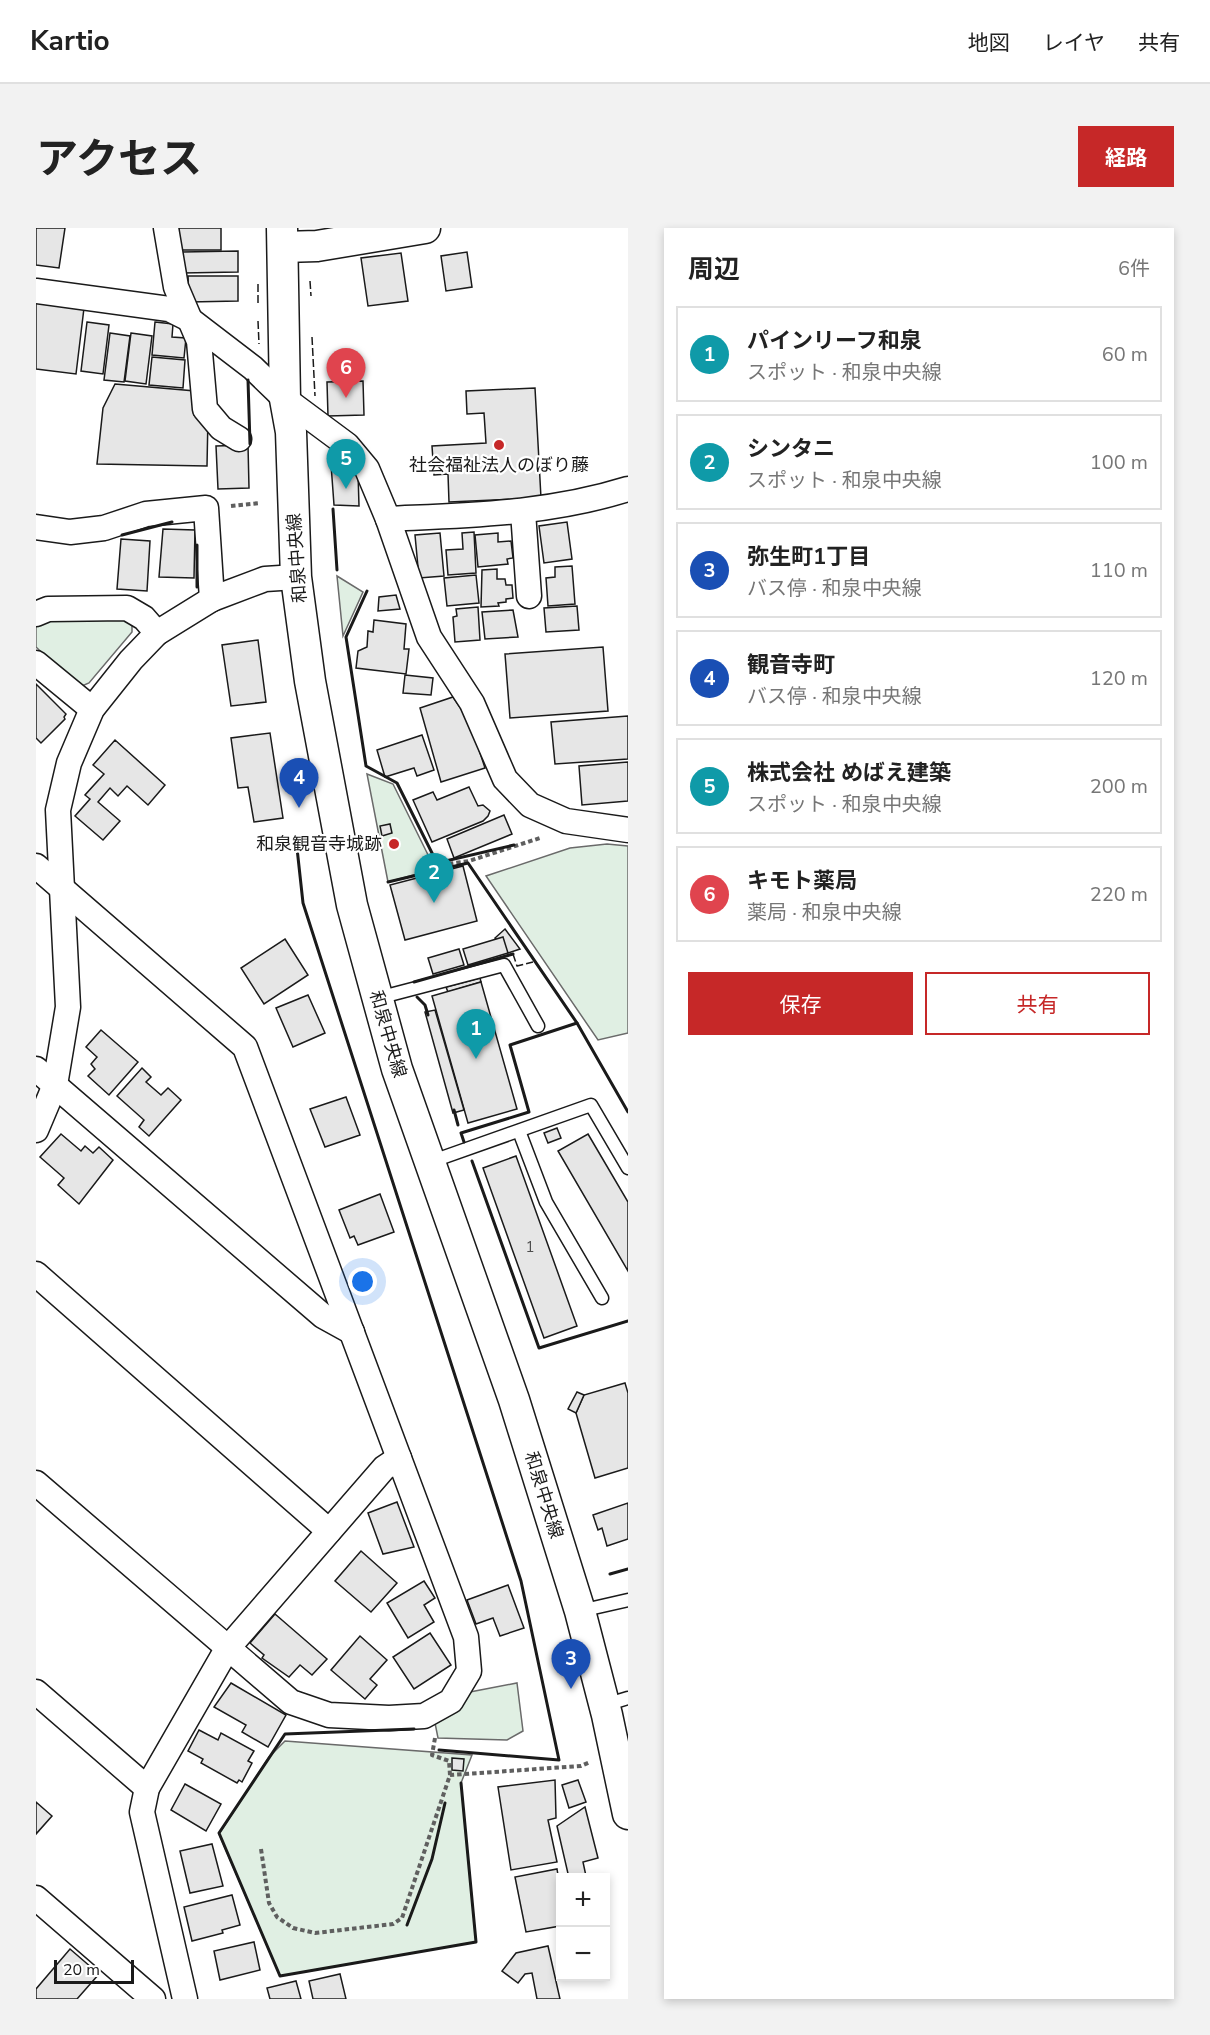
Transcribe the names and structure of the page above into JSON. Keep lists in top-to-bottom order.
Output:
{
  "streets": {
    "street": ["和泉中央線"]
  },
  "places": ["社会福祉法人のぼり藤", "和泉観音寺城跡"],
  "house_numbers": ["1"],
  "scale_bar": "20 m",
  "page": {
    "header": "Kartio",
    "nav": ["地図", "レイヤ", "共有"],
    "title": "アクセス",
    "buttons": [
      "経路",
      ["保存", "共有"]
    ],
    "heading": ["周辺", "6件"],
    "list": [
      {
        "mark": "1",
        "name": "パインリーフ和泉",
        "note": "スポット · 和泉中央線",
        "value": "60 m"
      },
      {
        "mark": "2",
        "name": "シンタニ",
        "note": "スポット · 和泉中央線",
        "value": "100 m"
      },
      {
        "mark": "3",
        "name": "弥生町1丁目",
        "note": "バス停 · 和泉中央線",
        "value": "110 m"
      },
      {
        "mark": "4",
        "name": "観音寺町",
        "note": "バス停 · 和泉中央線",
        "value": "120 m"
      },
      {
        "mark": "5",
        "name": "株式会社 めばえ建築",
        "note": "スポット · 和泉中央線",
        "value": "200 m"
      },
      {
        "mark": "6",
        "name": "キモト薬局",
        "note": "薬局 · 和泉中央線",
        "value": "220 m"
      }
    ],
    "pins": [
      "6",
      "5",
      "4",
      "2",
      "1",
      "3"
    ],
    "map_buttons": ["+", "−"],
    "scale": "20 m"
  }
}
